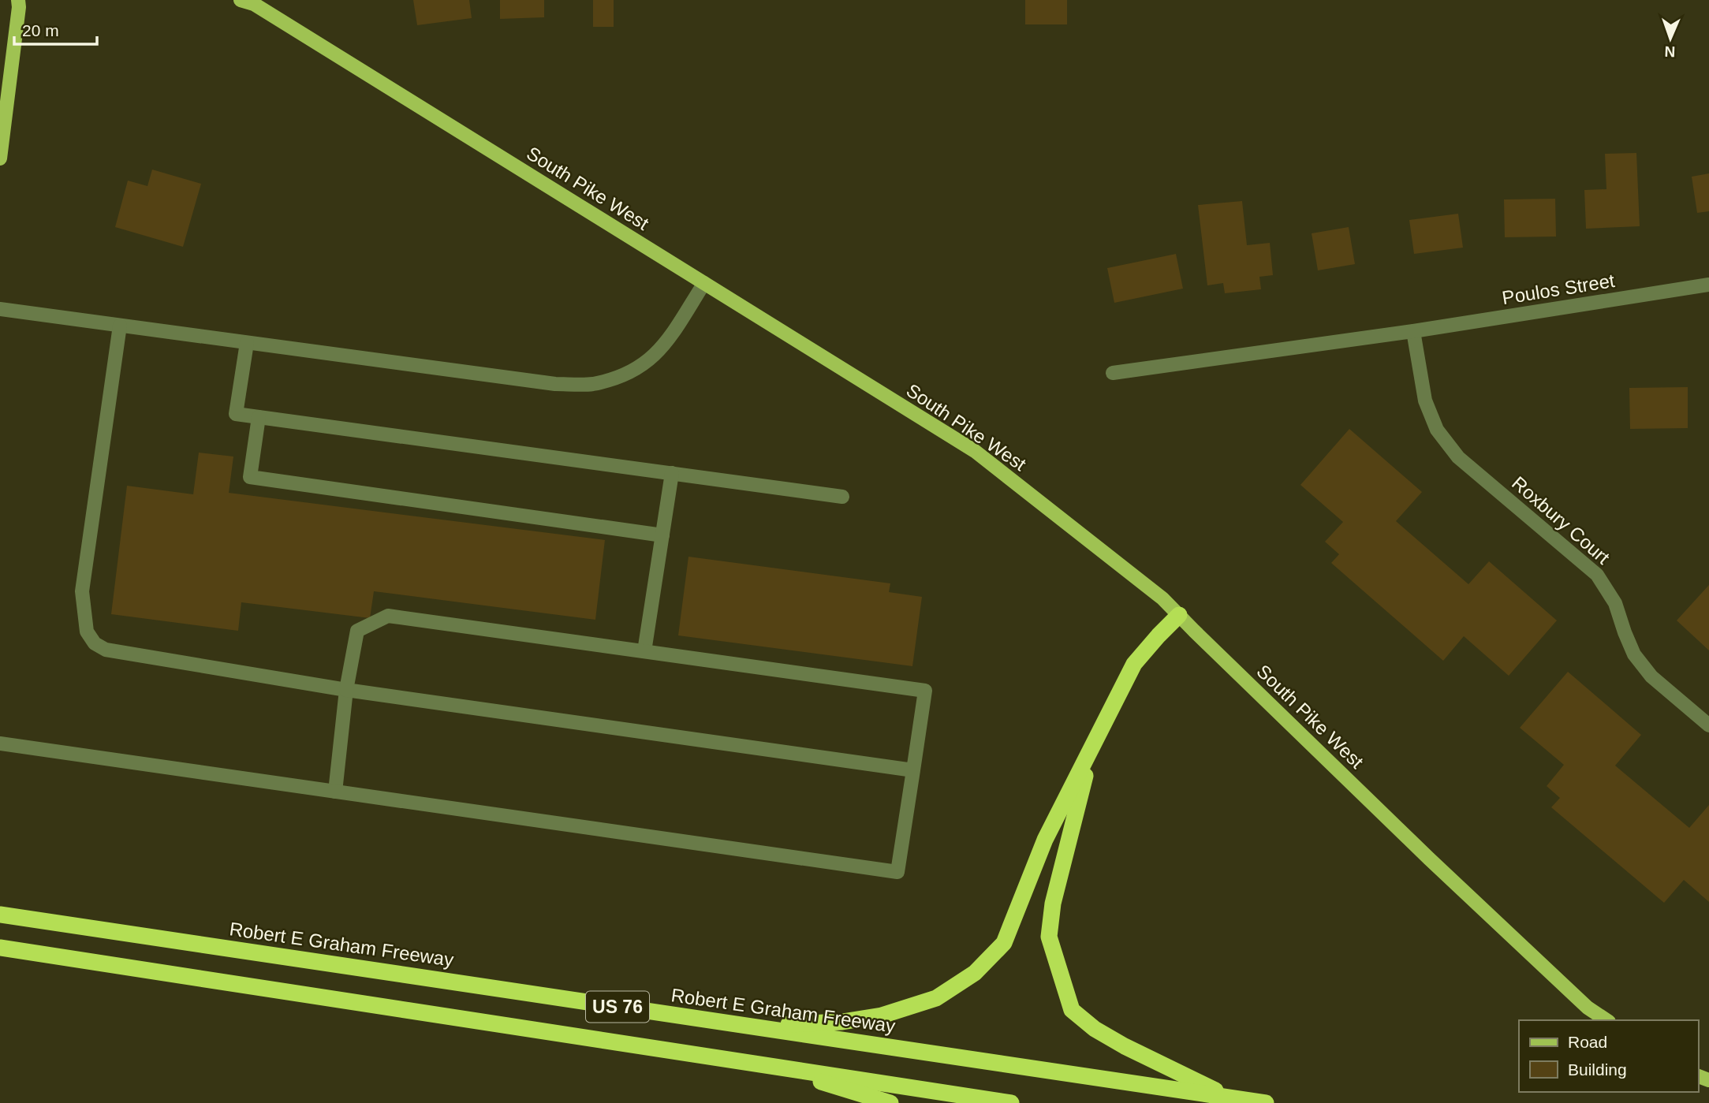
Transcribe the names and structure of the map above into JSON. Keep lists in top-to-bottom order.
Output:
{
  "streets": {
    "highway": ["Robert E Graham Freeway", "US 76"],
    "main road": ["South Pike West"],
    "street": ["Poulos Street", "Roxbury Court"]
  },
  "crossings": [
    ["Poulos Street", "Roxbury Court"]
  ],
  "legend": ["Road", "Building"],
  "scale_bar": "20 m",
  "north": "bottom"
}
